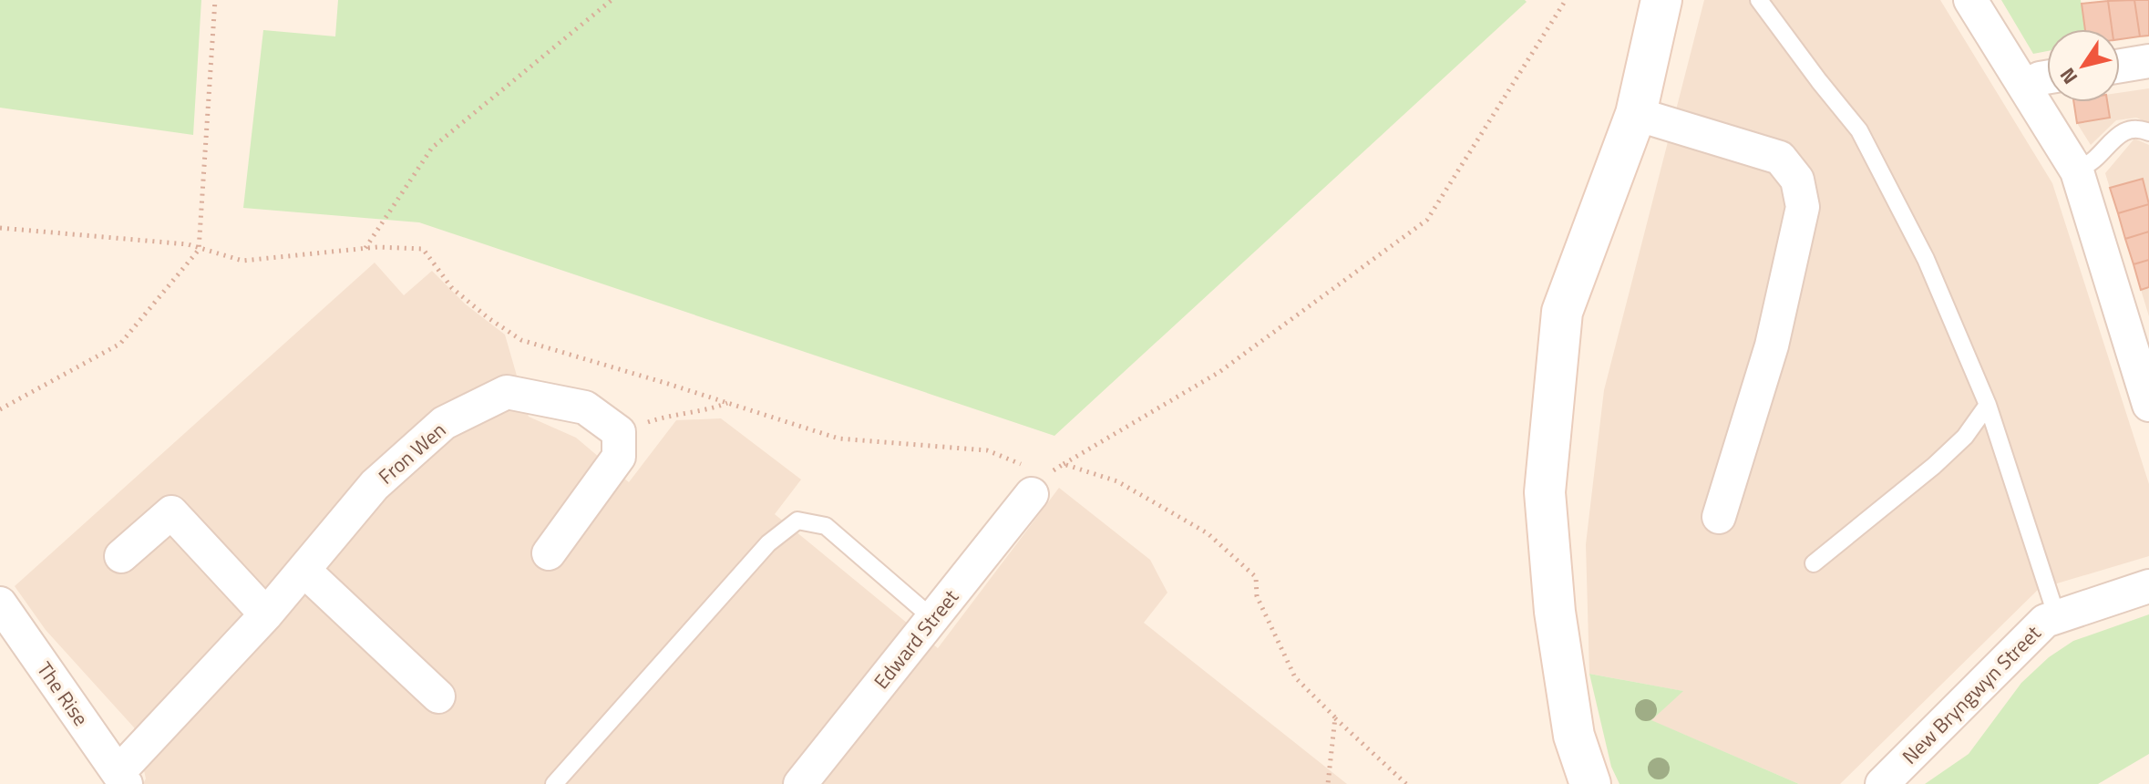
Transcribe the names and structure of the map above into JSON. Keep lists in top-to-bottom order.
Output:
{
  "streets": {
    "street": [
      "Fron Wen",
      "Edward Street",
      "The Rise",
      "New Bryngwyn Street"
    ]
  },
  "crossings": [
    ["Fron Wen", "The Rise"]
  ],
  "north": "bottom left"
}
